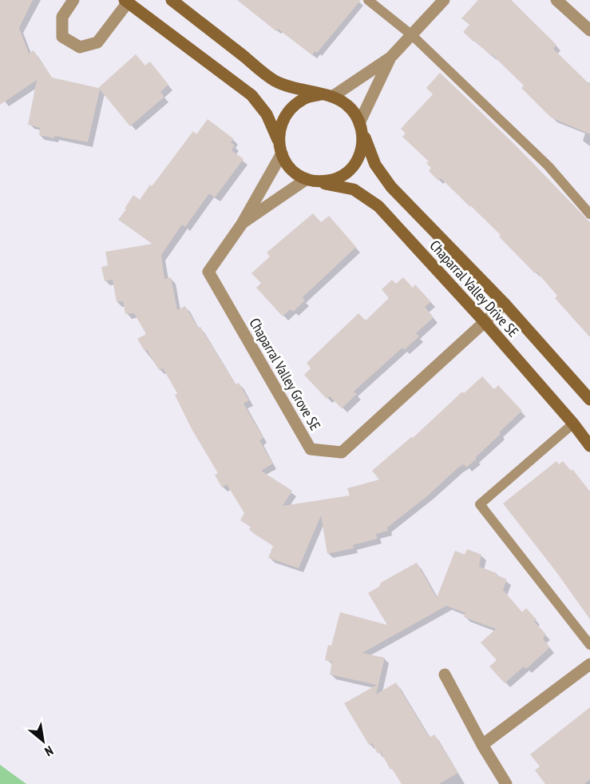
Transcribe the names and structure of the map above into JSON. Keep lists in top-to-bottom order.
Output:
{
  "streets": {
    "street": ["Chaparral Valley Drive SE", "Chaparral Valley Grove SE"]
  },
  "crossings": [
    ["Chaparral Valley Drive SE", "Chaparral Valley Grove SE"]
  ],
  "north": "bottom right"
}
